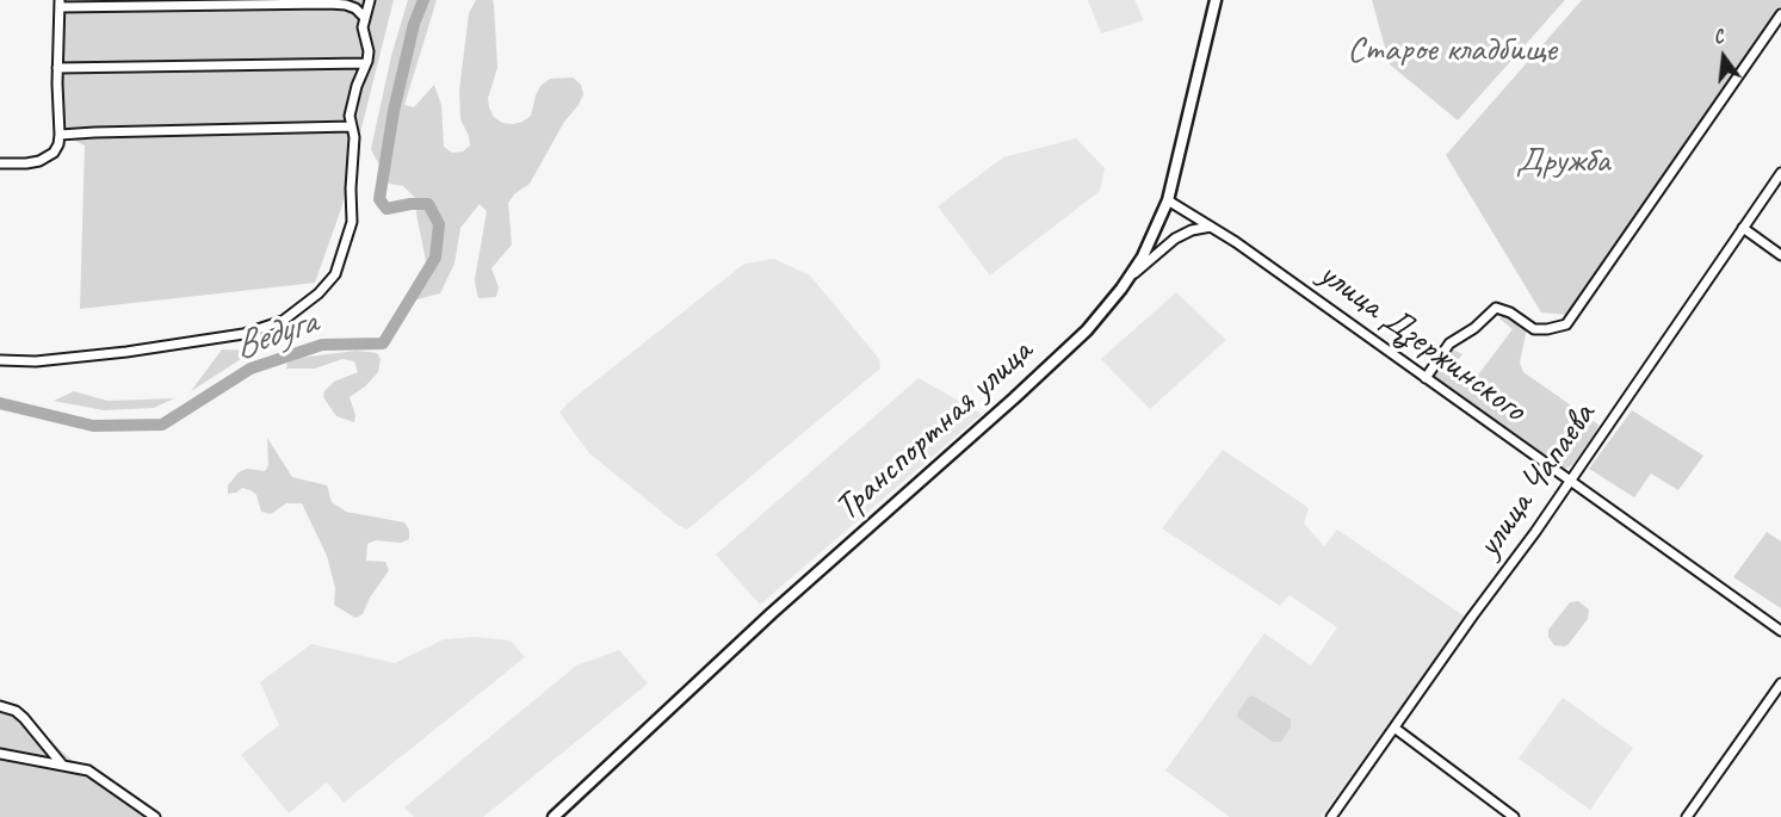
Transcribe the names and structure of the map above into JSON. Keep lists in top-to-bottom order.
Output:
{
  "streets": {
    "main road": ["Транспортная улица"],
    "street": ["улица Дзержинского", "улица Чапаева"]
  },
  "crossings": [
    ["улица Дзержинского", "Транспортная улица"],
    ["улица Дзержинского", "улица Чапаева"]
  ],
  "water": ["Ведуга"],
  "parks": ["Старое кладбище", "Дружба"],
  "north": "top"
}
